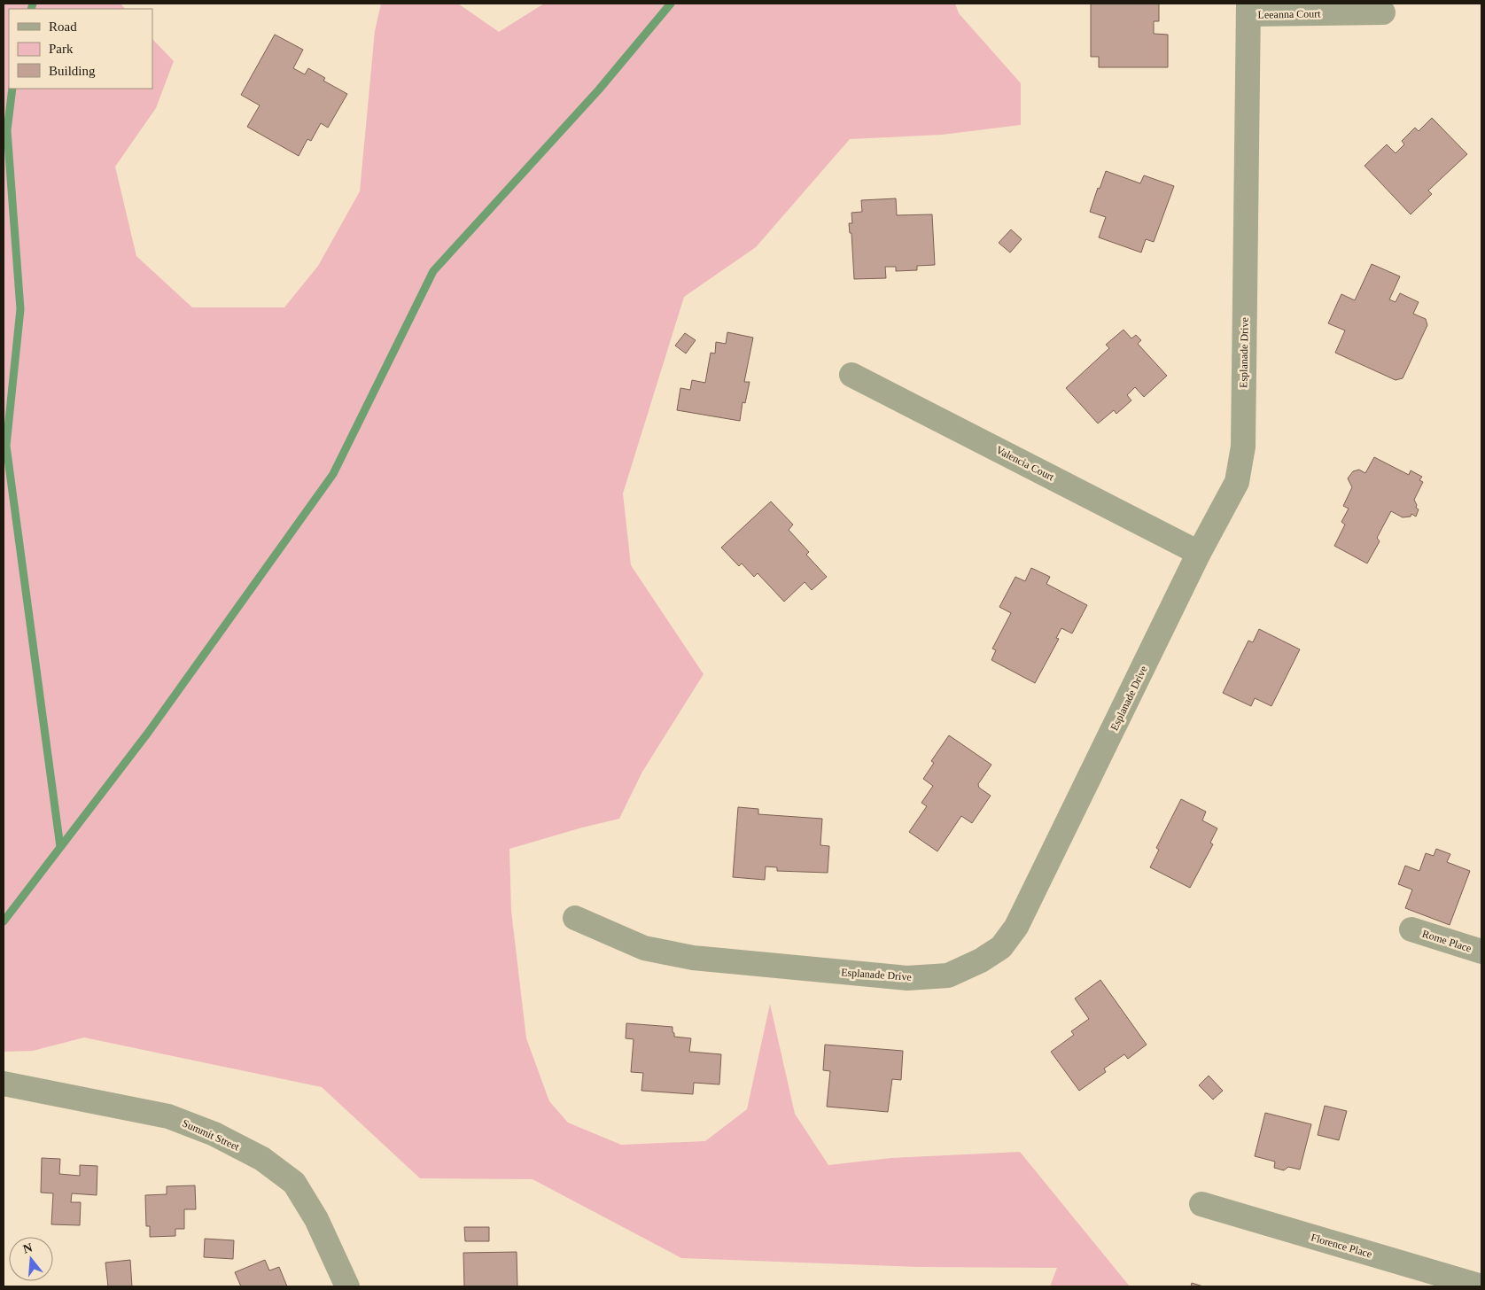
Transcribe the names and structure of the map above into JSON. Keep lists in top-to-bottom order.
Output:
{
  "streets": {
    "street": [
      "Leeanna Court",
      "Esplanade Drive",
      "Valencia Court",
      "Rome Place",
      "Summit Street",
      "Florence Place"
    ]
  },
  "crossings": [
    ["Leeanna Court", "Esplanade Drive"],
    ["Esplanade Drive", "Valencia Court"]
  ],
  "legend": ["Road", "Park", "Building"],
  "north": "top"
}
